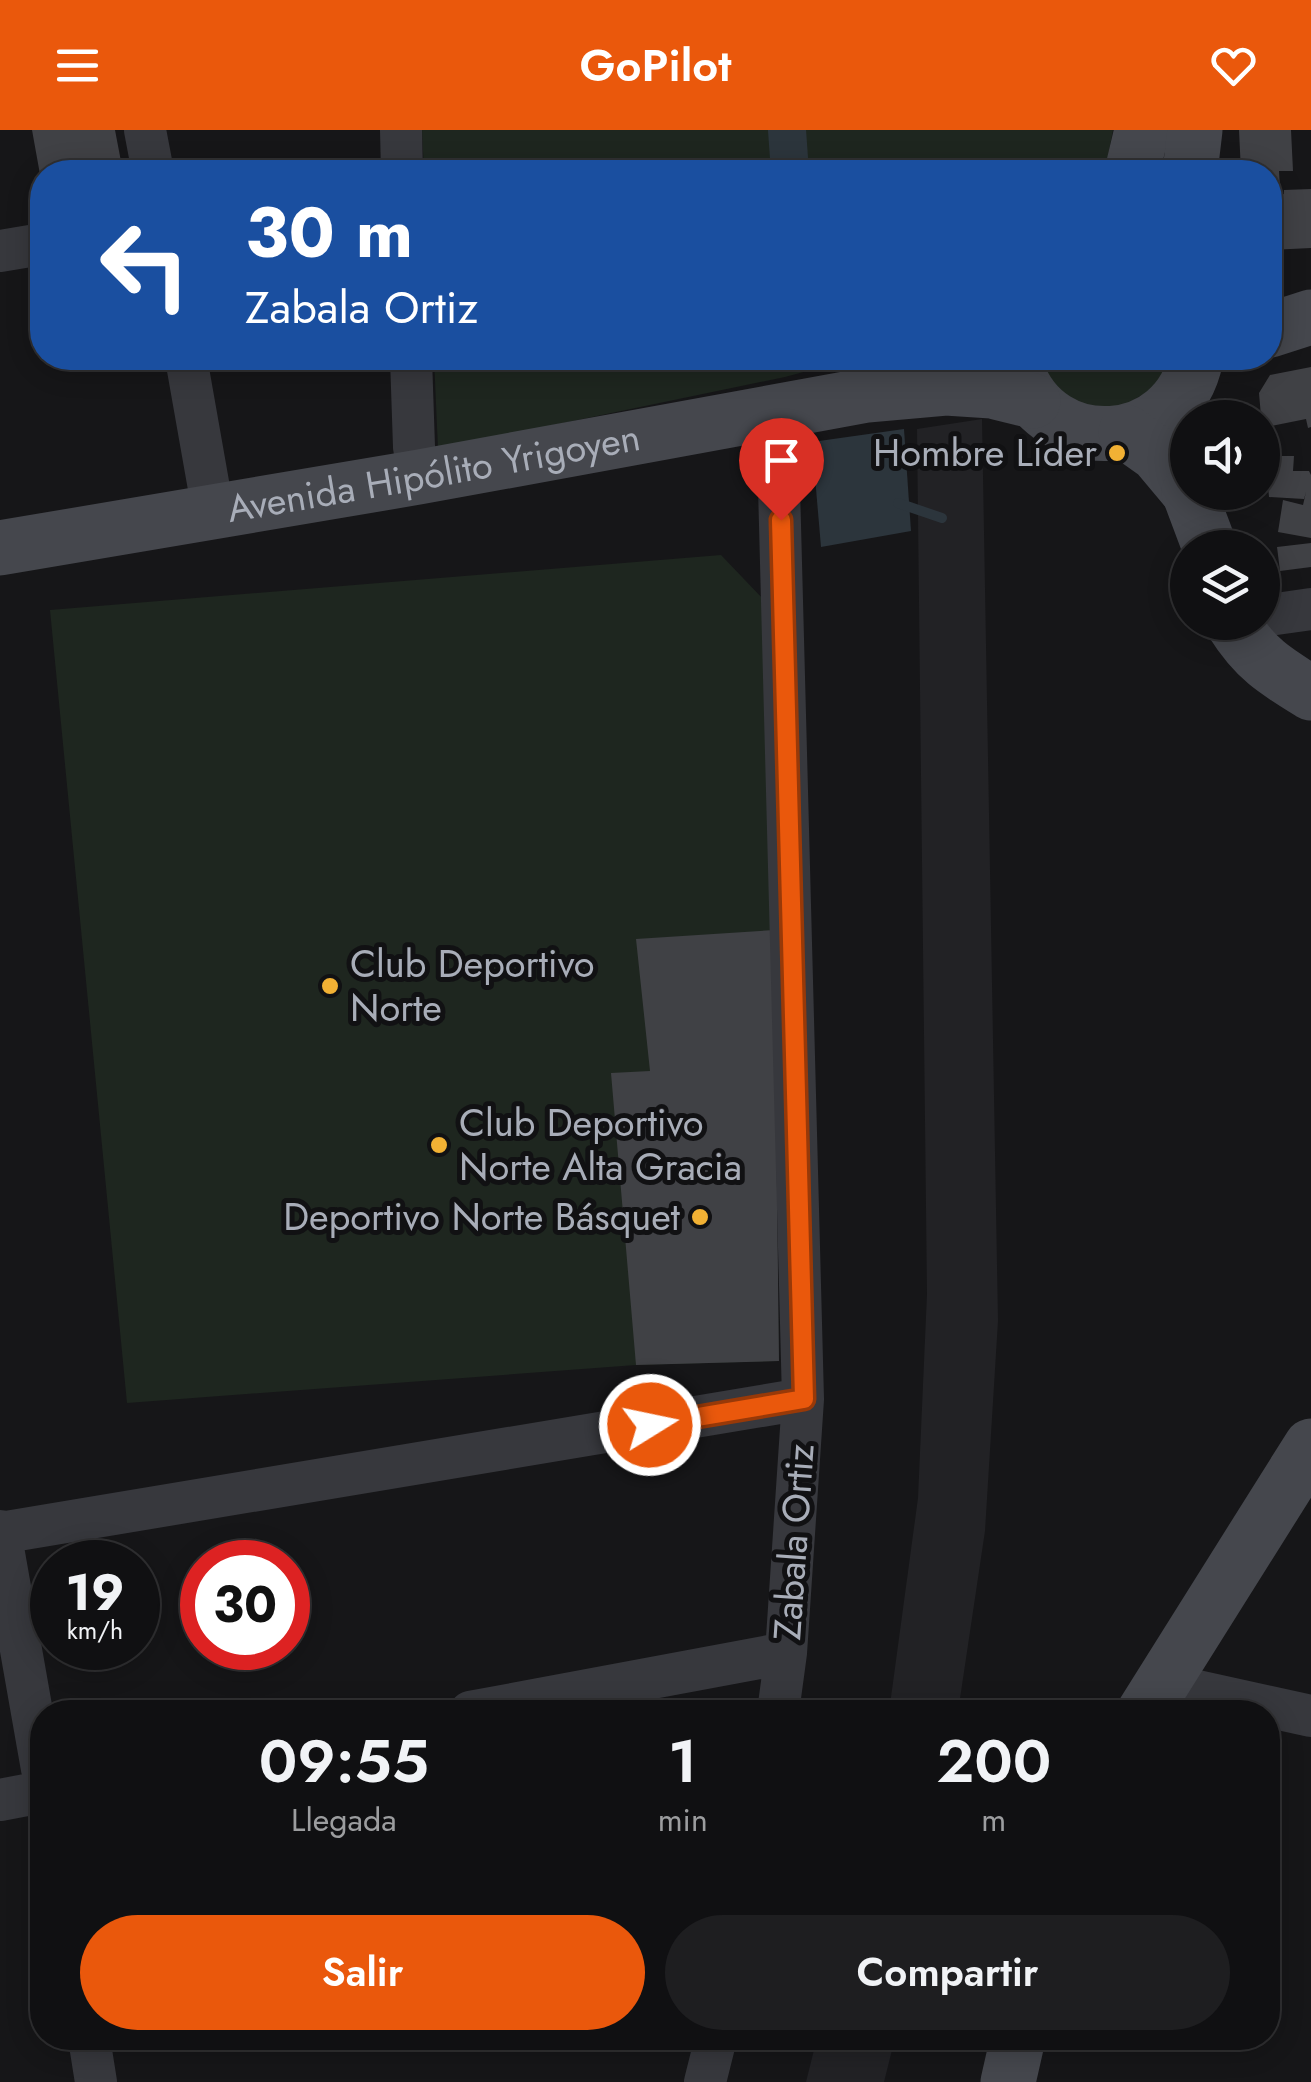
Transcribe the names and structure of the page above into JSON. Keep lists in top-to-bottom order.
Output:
{
  "streets": {
    "main road": ["Avenida Hipólito Yrigoyen"],
    "street": ["Zabala Ortiz"]
  },
  "crossings": [
    ["Avenida Hipólito Yrigoyen", "Zabala Ortiz"]
  ],
  "places": [
    "Hombre Líder",
    "Club Deportivo Norte",
    "Club Deportivo Norte Alta Gracia",
    "Deportivo Norte Básquet"
  ],
  "page": {
    "header": "GoPilot",
    "turn": ["30 m", "Zabala Ortiz"],
    "speed": "19 km/h",
    "limit": "30",
    "eta": [
      "09:55",
      "Llegada",
      "1",
      "min",
      "200",
      "m"
    ],
    "buttons": ["Salir", "Compartir"]
  }
}
